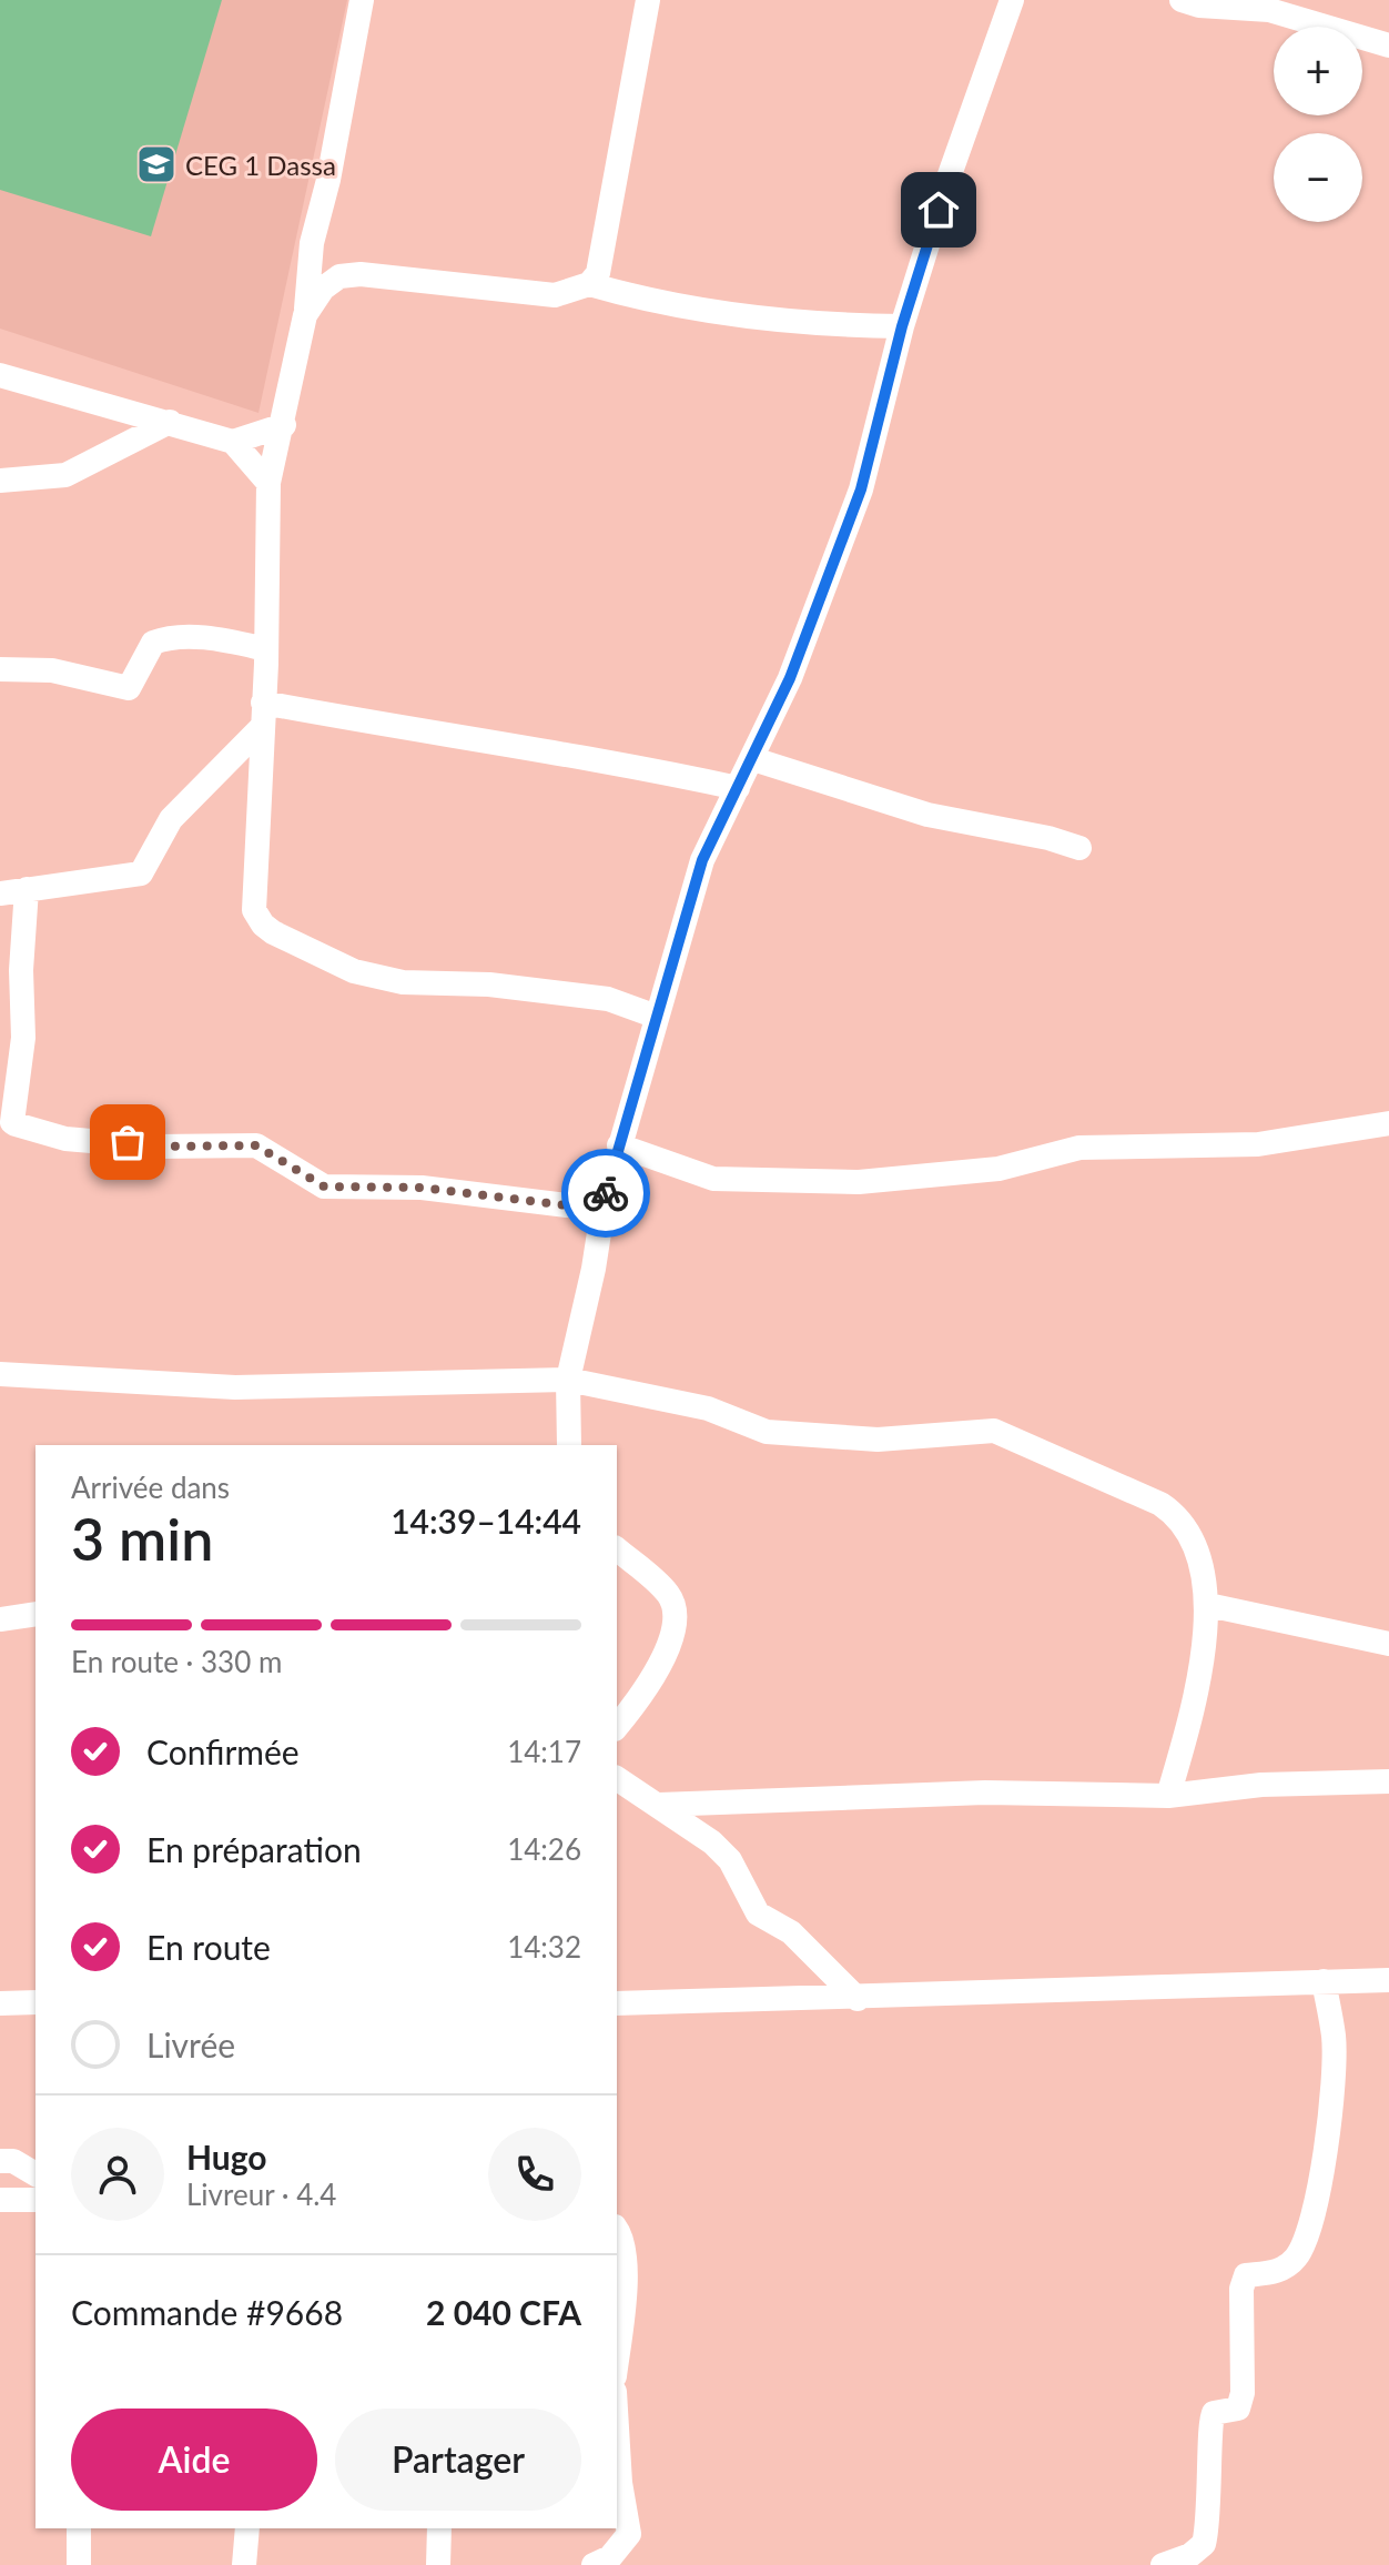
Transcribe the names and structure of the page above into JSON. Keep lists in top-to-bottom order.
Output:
{
  "places": {
    "school or university": ["CEG 1 Dassa"]
  },
  "page": {
    "map_buttons": ["+", "−"],
    "heading": ["3 min", "Arrivée dans", "14:39–14:44"],
    "panel": [
      "Hugo",
      "Livreur · 4.4",
      "Commande #9668",
      "2 040 CFA"
    ],
    "bar": "En route · 330 m",
    "list": [
      ["Confirmée", "14:17"],
      ["En préparation", "14:26"],
      ["En route", "14:32"],
      "Livrée"
    ],
    "buttons": ["Aide", "Partager"]
  }
}
